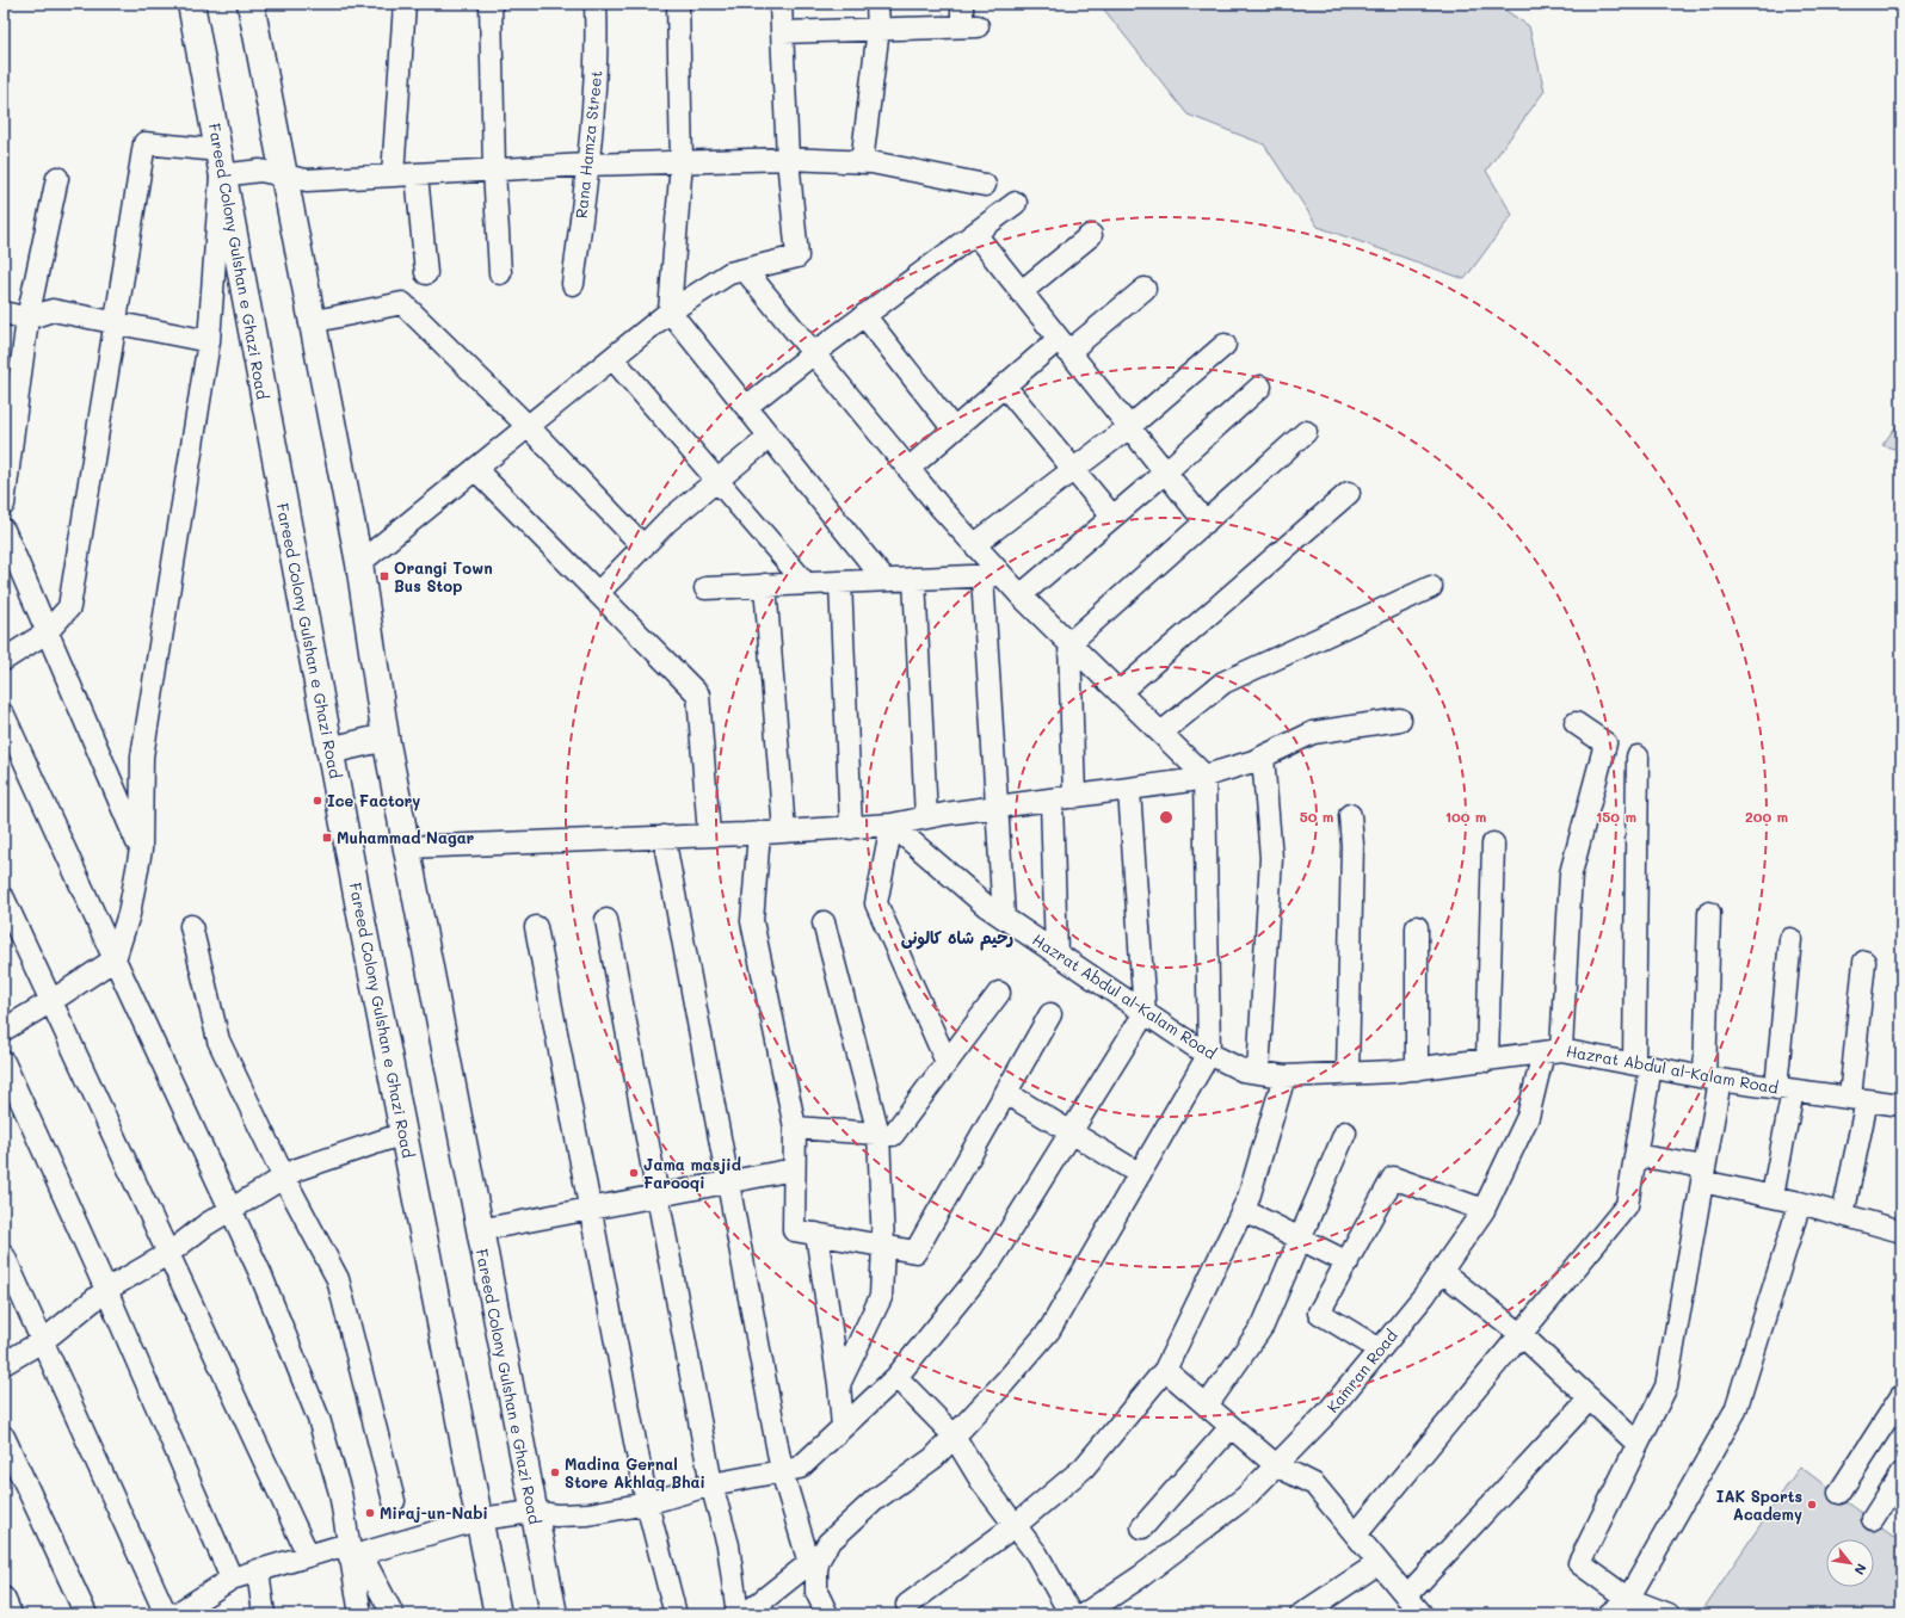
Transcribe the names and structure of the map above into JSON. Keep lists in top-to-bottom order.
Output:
{
  "streets": {
    "main road": ["Fareed Colony Gulshan e Ghazi Road"],
    "street": ["Rana Hamza Street", "Hazrat Abdul al-Kalam Road", "Kamran Road"]
  },
  "crossings": [
    ["Hazrat Abdul al-Kalam Road", "Kamran Road"]
  ],
  "districts": ["رحیم شاہ کالونی"],
  "places": {
    "transit": ["Orangi Town Bus Stop", "Muhammad Nagar"],
    "other": [
      "Ice Factory",
      "Jama masjid Farooqi",
      "Madina Gernal Store Akhlaq Bhai",
      "IAK Sports Academy",
      "Miraj-un-Nabi"
    ]
  },
  "north": "bottom right",
  "rings": [
    "50 m",
    "100 m",
    "150 m",
    "200 m"
  ]
}
